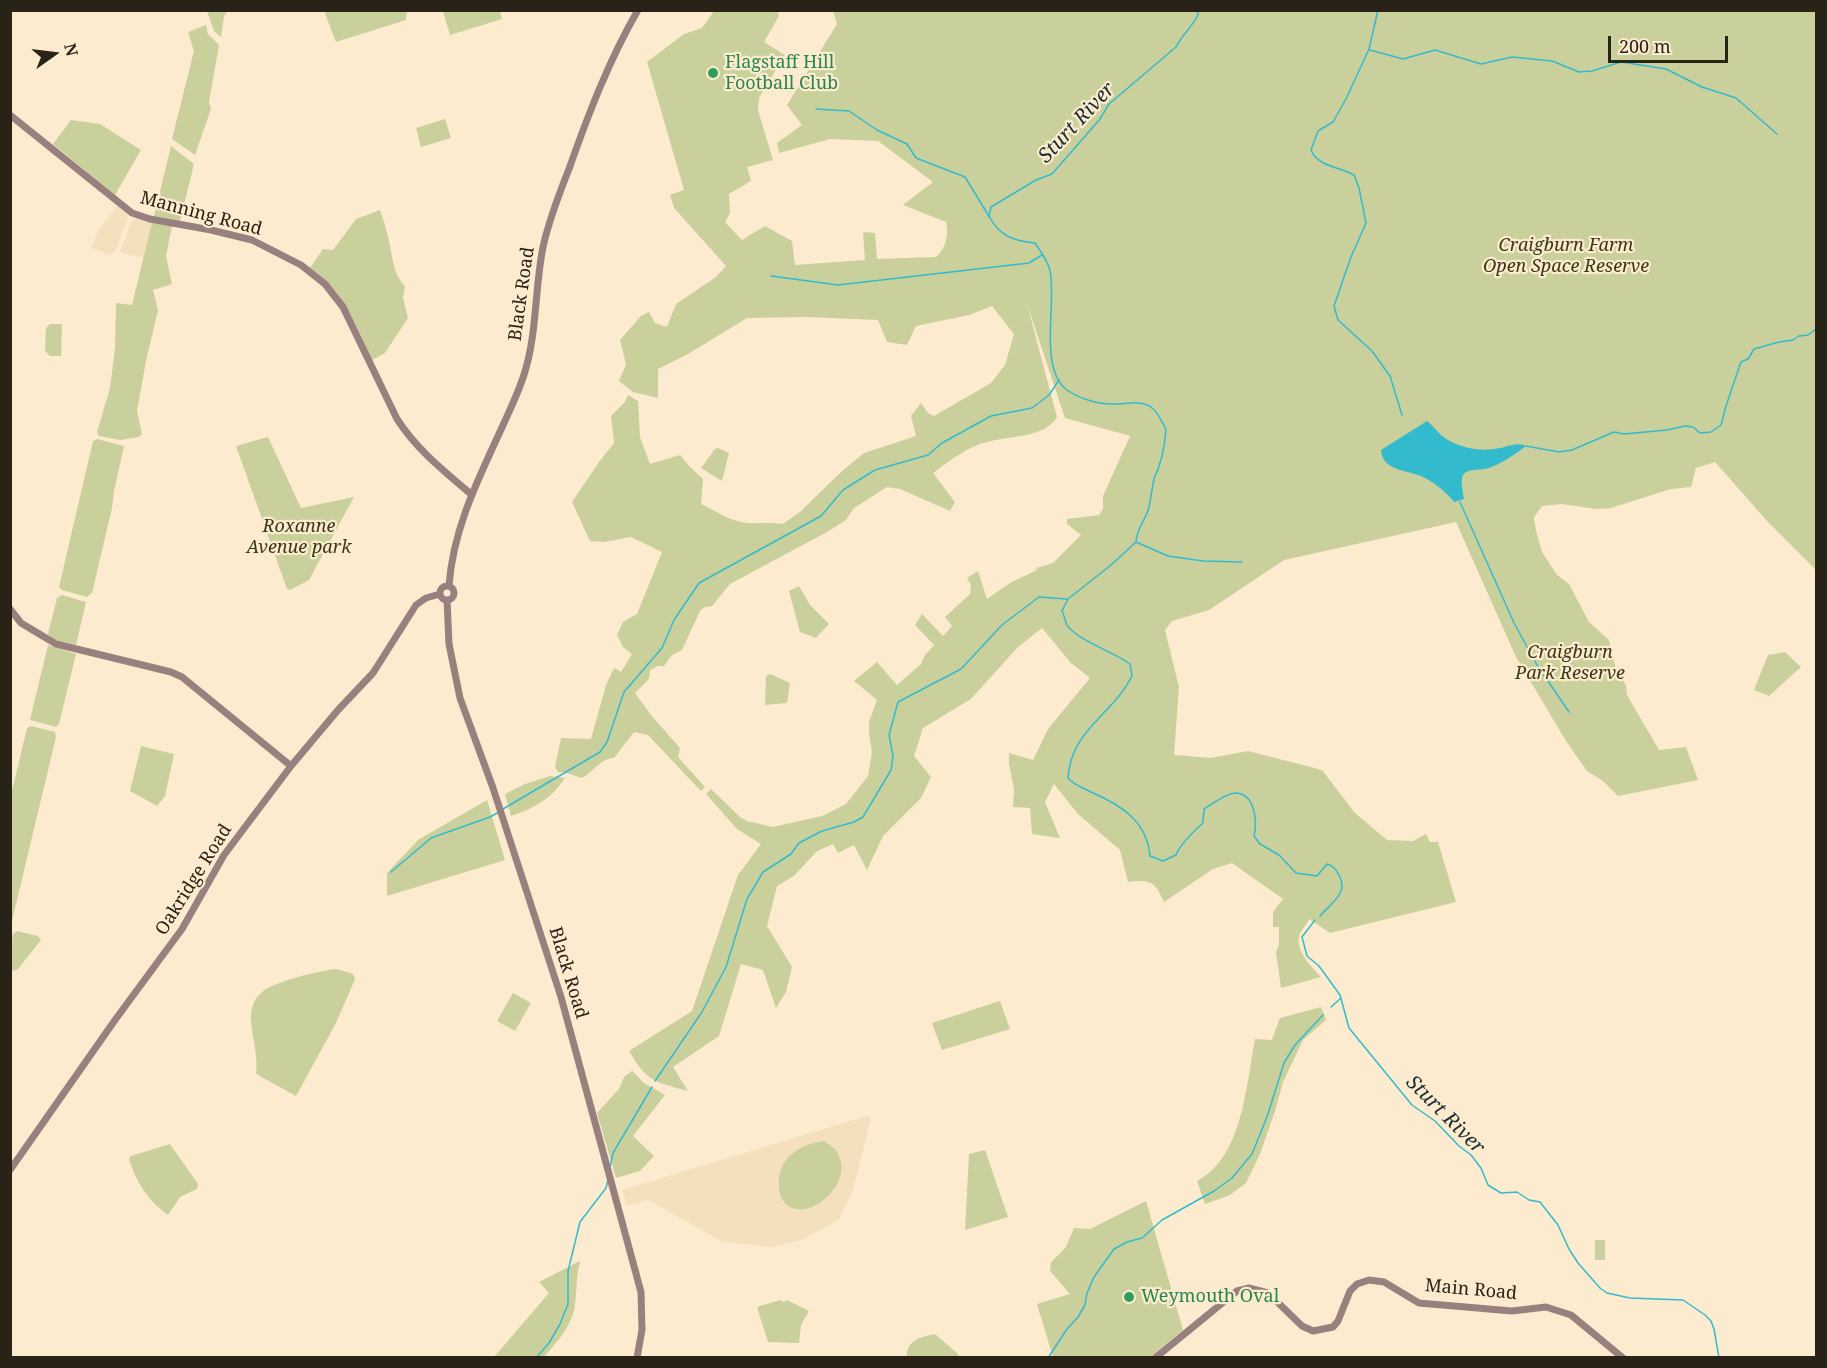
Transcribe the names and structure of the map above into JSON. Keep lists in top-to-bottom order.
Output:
{
  "streets": {
    "main road": [
      "Manning Road",
      "Black Road",
      "Oakridge Road",
      "Main Road"
    ]
  },
  "crossings": [
    ["Manning Road", "Black Road"],
    ["Black Road", "Oakridge Road"]
  ],
  "water": ["Sturt River"],
  "parks": ["Craigburn Farm Open Space Reserve", "Roxanne Avenue park", "Craigburn Park Reserve"],
  "places": ["Flagstaff Hill Football Club", "Weymouth Oval"],
  "scale_bar": "200 m",
  "north": "right"
}
